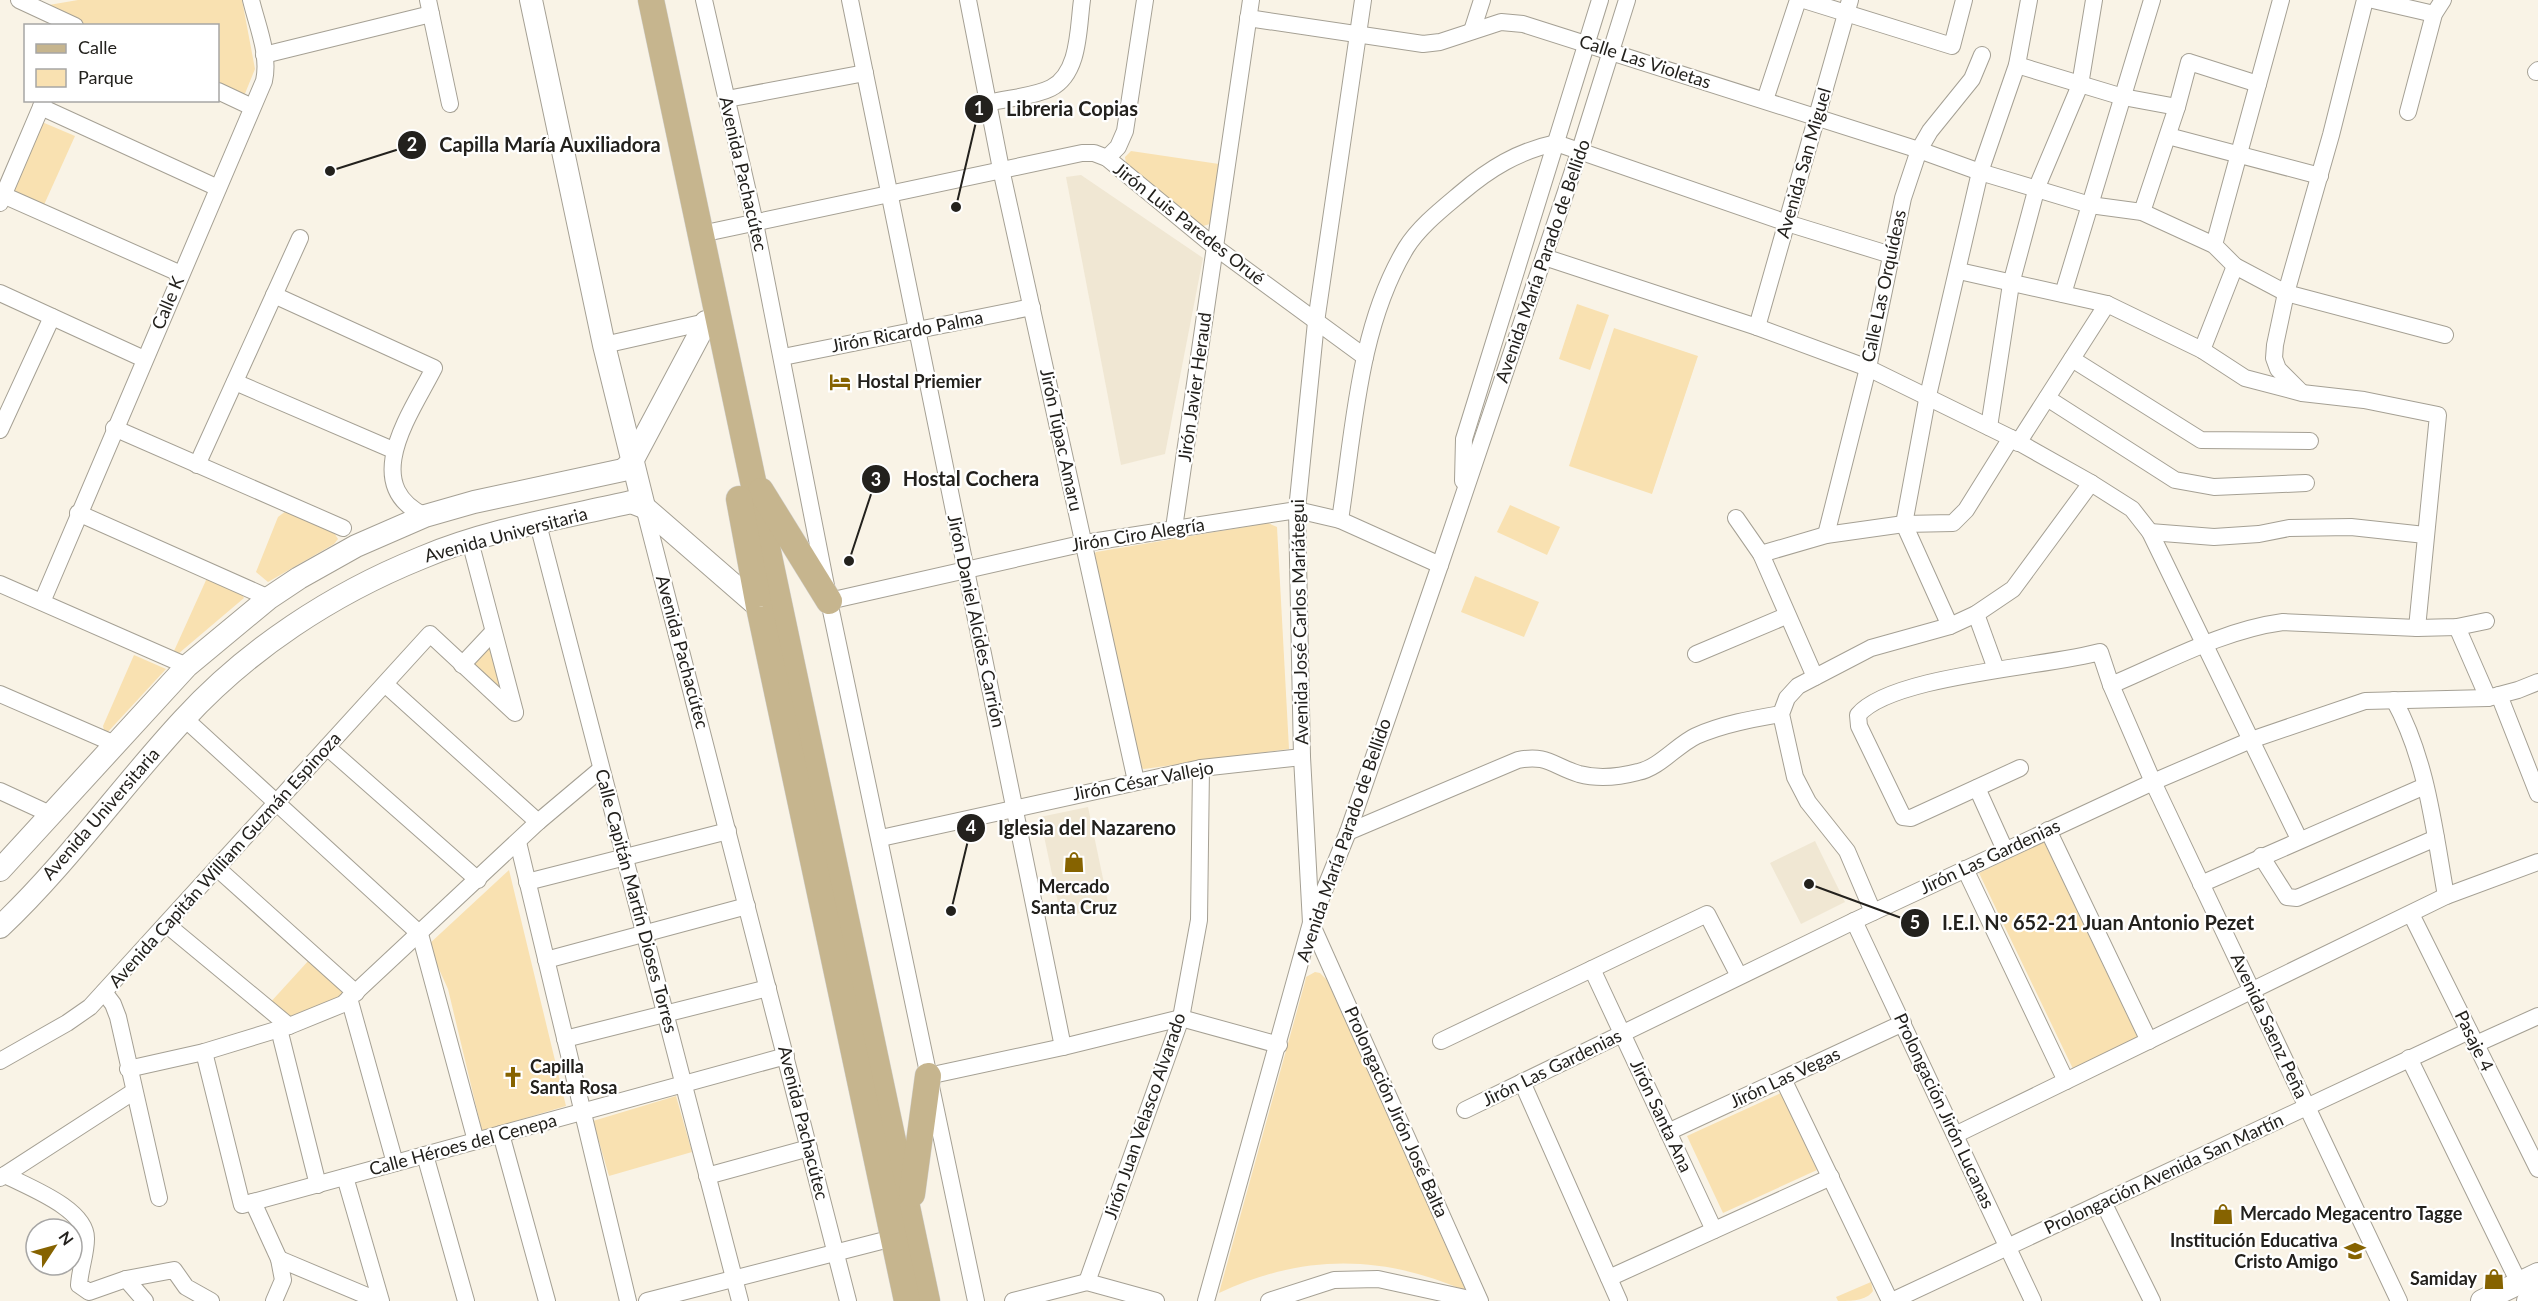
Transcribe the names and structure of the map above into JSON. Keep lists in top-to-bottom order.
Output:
{
  "streets": {
    "street": [
      "Calle Las Violetas",
      "Avenida San Miguel",
      "Avenida Pachacútec",
      "Jirón Luis Paredes Orué",
      "Avenida María Parado de Bellido",
      "Calle Las Orquídeas",
      "Calle K",
      "Jirón Ricardo Palma",
      "Jirón Javier Heraud",
      "Jirón Túpac Amaru",
      "Avenida Universitaria",
      "Jirón Ciro Alegría",
      "Jirón Daniel Alcides Carrión",
      "Avenida José Carlos Mariátegui",
      "Jirón César Vallejo",
      "Jirón Las Gardenias",
      "Avenida Capitán William Guzmán Espinoza",
      "Calle Capitán Martín Dioses Torres",
      "Avenida Saenz Peña",
      "Pasaje 4",
      "Jirón Las Vegas",
      "Prolongación Jirón Lucanas",
      "Prolongación Jirón José Balta",
      "Jirón Juan Velasco Alvarado",
      "Jirón Santa Ana",
      "Calle Héroes del Cenepa",
      "Prolongación Avenida San Martín"
    ]
  },
  "crossings": [
    ["Calle Las Violetas", "Avenida San Miguel"],
    ["Calle Las Violetas", "Avenida María Parado de Bellido"],
    ["Calle Las Violetas", "Calle Las Orquídeas"],
    ["Calle Las Violetas", "Jirón Javier Heraud"],
    ["Calle Las Violetas", "Avenida José Carlos Mariátegui"],
    ["Avenida Pachacútec", "Jirón Luis Paredes Orué"],
    ["Avenida Pachacútec", "Jirón Ricardo Palma"],
    ["Avenida Pachacútec", "Avenida Universitaria"],
    ["Avenida Pachacútec", "Jirón Ciro Alegría"],
    ["Avenida Pachacútec", "Jirón César Vallejo"],
    ["Avenida Pachacútec", "Calle Héroes del Cenepa"],
    ["Jirón Luis Paredes Orué", "Jirón Javier Heraud"],
    ["Jirón Luis Paredes Orué", "Jirón Túpac Amaru"],
    ["Jirón Luis Paredes Orué", "Jirón Daniel Alcides Carrión"],
    ["Jirón Luis Paredes Orué", "Avenida José Carlos Mariátegui"],
    ["Avenida María Parado de Bellido", "Jirón Ciro Alegría"],
    ["Avenida María Parado de Bellido", "Avenida José Carlos Mariátegui"],
    ["Avenida María Parado de Bellido", "Prolongación Jirón José Balta"],
    ["Jirón Ricardo Palma", "Jirón Túpac Amaru"],
    ["Jirón Ricardo Palma", "Jirón Daniel Alcides Carrión"],
    ["Jirón Javier Heraud", "Jirón Ciro Alegría"],
    ["Jirón Túpac Amaru", "Jirón Ciro Alegría"],
    ["Jirón Túpac Amaru", "Jirón César Vallejo"],
    ["Avenida Universitaria", "Calle Capitán Martín Dioses Torres"],
    ["Jirón Ciro Alegría", "Jirón Daniel Alcides Carrión"],
    ["Jirón Ciro Alegría", "Avenida José Carlos Mariátegui"],
    ["Jirón Daniel Alcides Carrión", "Jirón César Vallejo"],
    ["Avenida José Carlos Mariátegui", "Jirón César Vallejo"],
    ["Avenida José Carlos Mariátegui", "Prolongación Jirón José Balta"],
    ["Jirón César Vallejo", "Jirón Juan Velasco Alvarado"],
    ["Jirón Las Gardenias", "Avenida Saenz Peña"],
    ["Jirón Las Gardenias", "Prolongación Jirón Lucanas"],
    ["Jirón Las Gardenias", "Jirón Santa Ana"],
    ["Calle Capitán Martín Dioses Torres", "Calle Héroes del Cenepa"],
    ["Avenida Saenz Peña", "Prolongación Avenida San Martín"],
    ["Pasaje 4", "Prolongación Avenida San Martín"],
    ["Jirón Las Vegas", "Prolongación Jirón Lucanas"],
    ["Jirón Las Vegas", "Jirón Santa Ana"],
    ["Prolongación Jirón Lucanas", "Prolongación Avenida San Martín"]
  ],
  "places": {
    "other": [
      "Capilla María Auxiliadora",
      "Libreria Copias",
      "Hostal Cochera",
      "I.E.I. N° 652-21 Juan Antonio Pezet",
      "Iglesia del Nazareno"
    ],
    "hotel": ["Hostal Priemier"],
    "shop": ["Mercado Santa Cruz", "Mercado Megacentro Tagge", "Samiday"],
    "church": ["Capilla Santa Rosa"],
    "school or university": ["Institución Educativa Cristo Amigo"]
  },
  "legend": ["Calle", "Parque"],
  "north": "top right"
}
